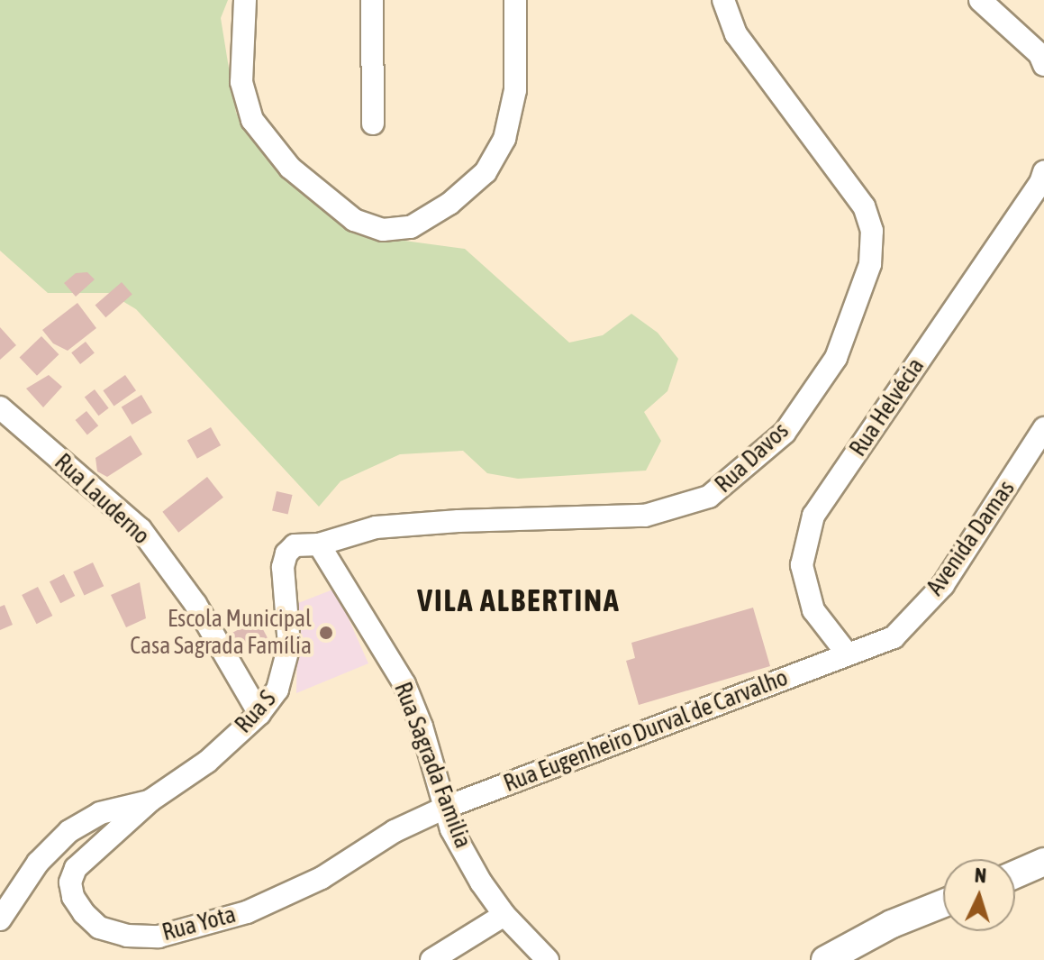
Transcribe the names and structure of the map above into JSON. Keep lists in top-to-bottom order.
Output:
{
  "streets": {
    "street": [
      "Rua Helvécia",
      "Rua Davos",
      "Rua Lauderno",
      "Avenida Damas",
      "Rua S",
      "Rua Eugenheiro Durval de Carvalho",
      "Rua Sagrada Familia",
      "Rua Yota"
    ]
  },
  "crossings": [
    ["Rua Helvécia", "Avenida Damas"],
    ["Rua Helvécia", "Rua Eugenheiro Durval de Carvalho"],
    ["Rua Davos", "Rua S"],
    ["Rua Davos", "Rua Sagrada Familia"],
    ["Rua Lauderno", "Rua S"],
    ["Avenida Damas", "Rua Eugenheiro Durval de Carvalho"],
    ["Rua S", "Rua Sagrada Familia"],
    ["Rua S", "Rua Yota"],
    ["Rua Eugenheiro Durval de Carvalho", "Rua Sagrada Familia"],
    ["Rua Eugenheiro Durval de Carvalho", "Rua Yota"],
    ["Rua Sagrada Familia", "Rua Yota"]
  ],
  "districts": ["VILA ALBERTINA"],
  "places": ["Escola Municipal Casa Sagrada Família"],
  "north": "top"
}
